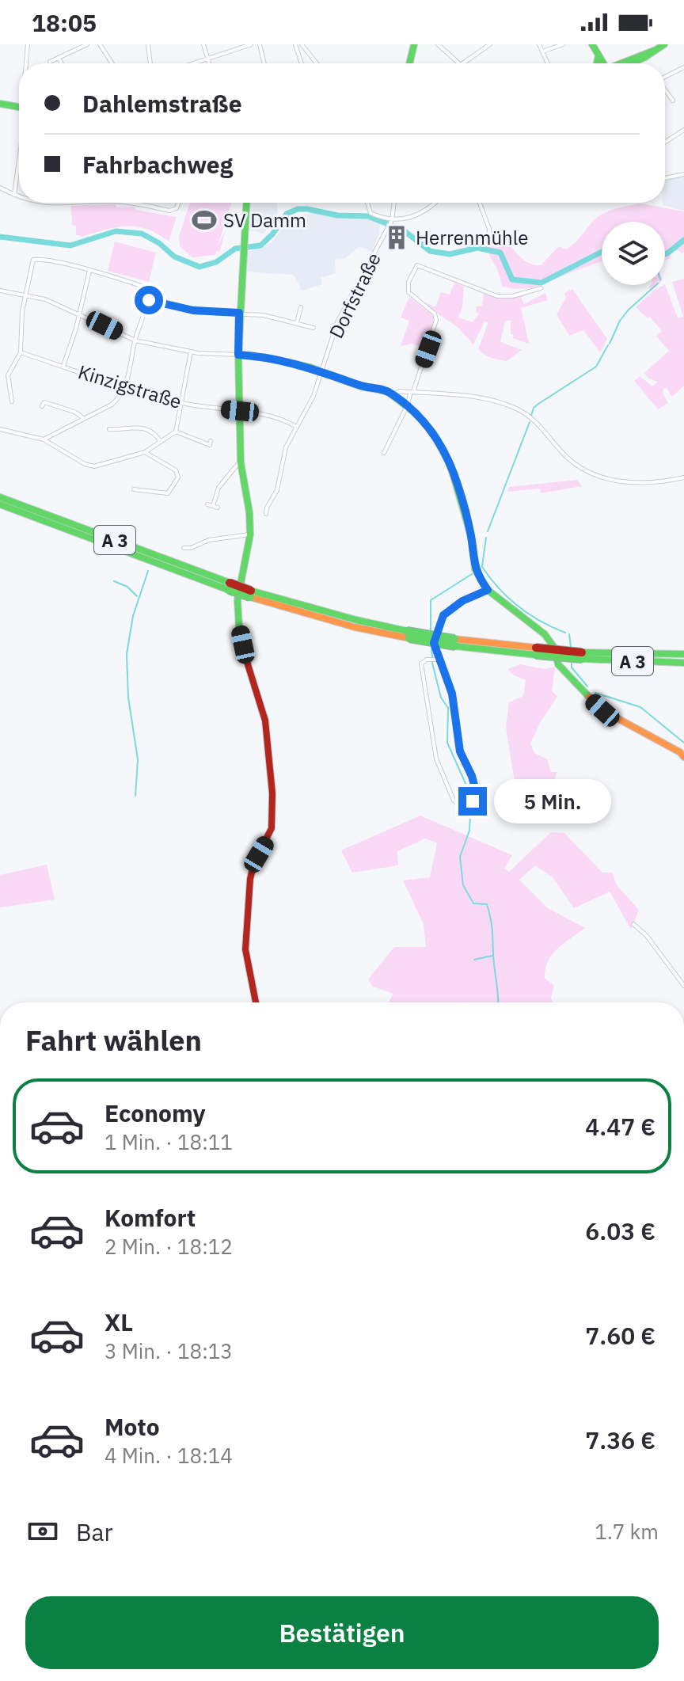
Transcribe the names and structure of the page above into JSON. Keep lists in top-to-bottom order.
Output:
{
  "streets": {
    "main road": ["A 3"],
    "street": ["Dorfstraße", "Kinzigstraße"]
  },
  "crossings": [
    ["Dorfstraße", "Kinzigstraße"]
  ],
  "places": {
    "sports": ["SV Damm"],
    "building": ["Herrenmühle"]
  },
  "page": {
    "status": "18:05",
    "banner": ["Dahlemstraße", "Fahrbachweg"],
    "bubble": "5 Min.",
    "heading": "Fahrt wählen",
    "list": [
      {
        "name": "Economy",
        "note": "1 Min. · 18:11",
        "value": "4.47 €"
      },
      {
        "name": "Komfort",
        "note": "2 Min. · 18:12",
        "value": "6.03 €"
      },
      {
        "name": "XL",
        "note": "3 Min. · 18:13",
        "value": "7.60 €"
      },
      {
        "name": "Moto",
        "note": "4 Min. · 18:14",
        "value": "7.36 €"
      }
    ],
    "pay": ["Bar", "1.7 km"],
    "buttons": "Bestätigen"
  }
}
